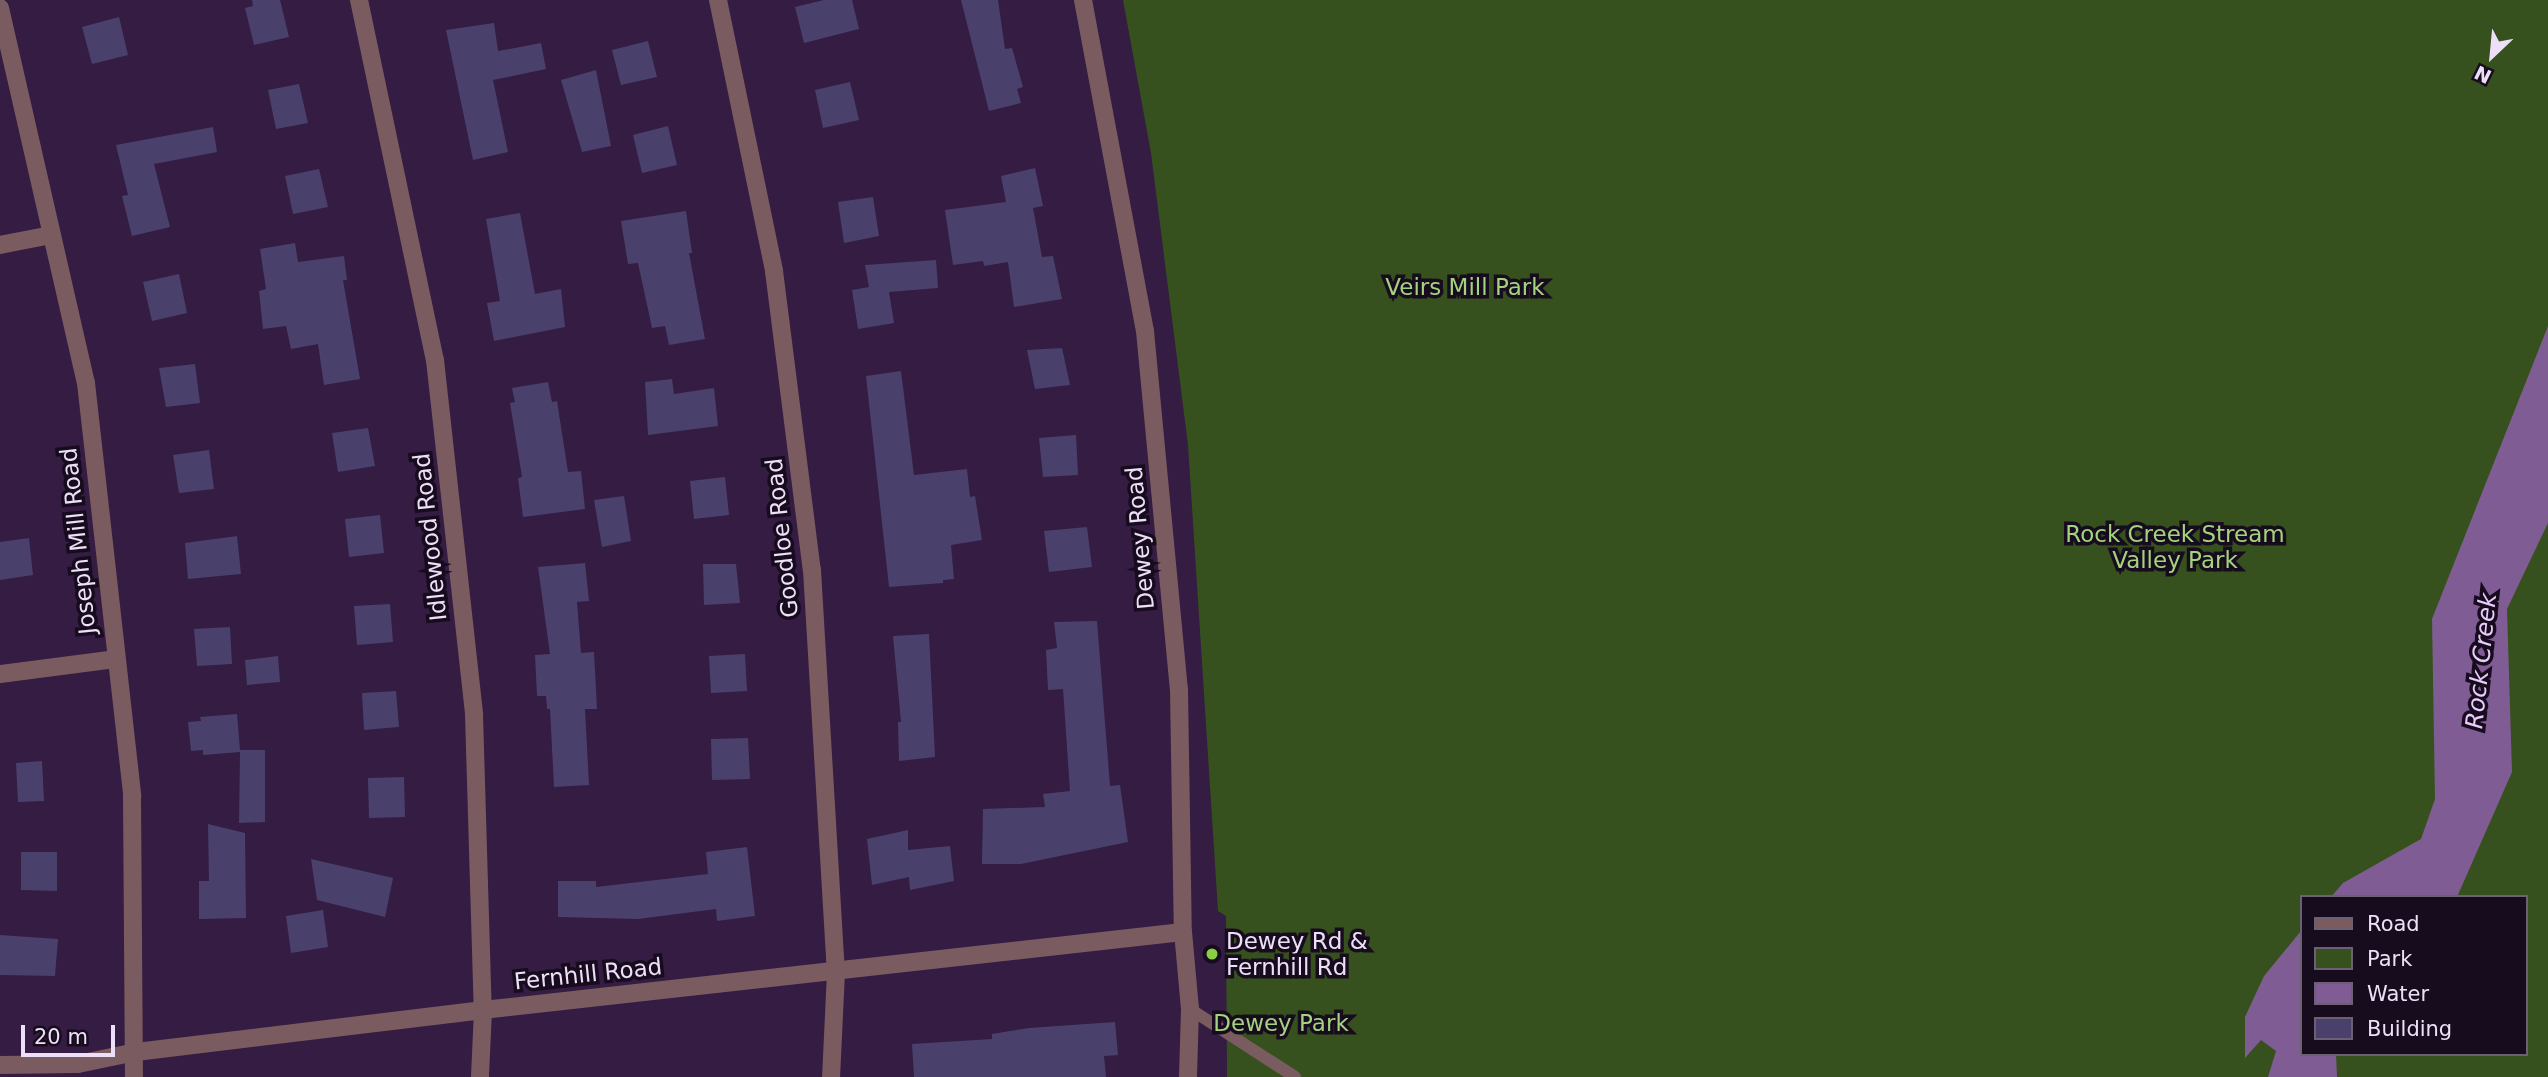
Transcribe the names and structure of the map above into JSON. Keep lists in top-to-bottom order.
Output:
{
  "streets": {
    "street": [
      "Idlewood Road",
      "Goodloe Road",
      "Dewey Road",
      "Joseph Mill Road",
      "Fernhill Road"
    ]
  },
  "crossings": [
    ["Idlewood Road", "Fernhill Road"],
    ["Goodloe Road", "Fernhill Road"],
    ["Dewey Road", "Fernhill Road"],
    ["Joseph Mill Road", "Fernhill Road"]
  ],
  "water": ["Rock Creek"],
  "parks": ["Veirs Mill Park", "Rock Creek Stream Valley Park", "Dewey Park"],
  "places": ["Dewey Rd & Fernhill Rd"],
  "legend": [
    "Road",
    "Park",
    "Water",
    "Building"
  ],
  "scale_bar": "20 m",
  "north": "bottom left"
}
